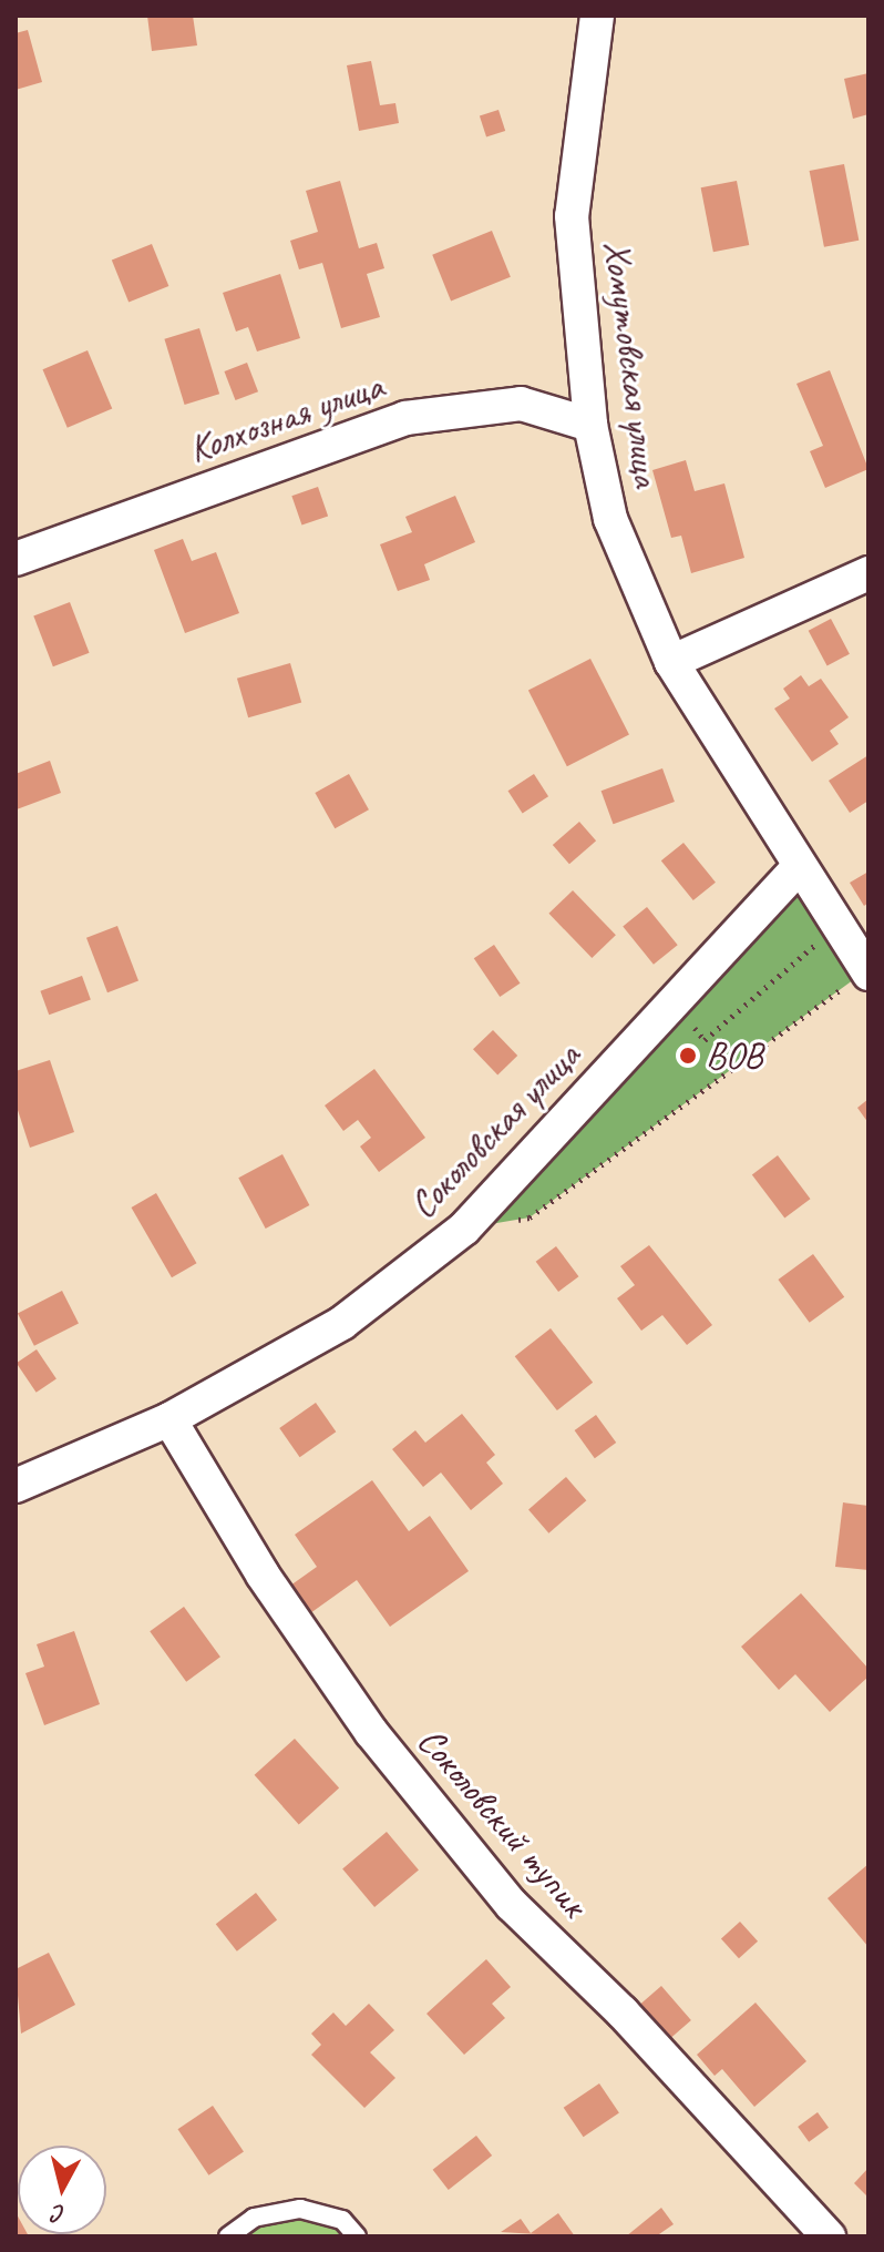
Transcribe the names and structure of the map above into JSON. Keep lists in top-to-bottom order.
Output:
{
  "streets": {
    "street": [
      "Хомутовская улица",
      "Колхозная улица",
      "Соколовская улица",
      "Соколовский тупик"
    ]
  },
  "crossings": [
    ["Хомутовская улица", "Колхозная улица"],
    ["Хомутовская улица", "Соколовская улица"],
    ["Соколовская улица", "Соколовский тупик"]
  ],
  "places": ["ВОВ"],
  "north": "bottom"
}
